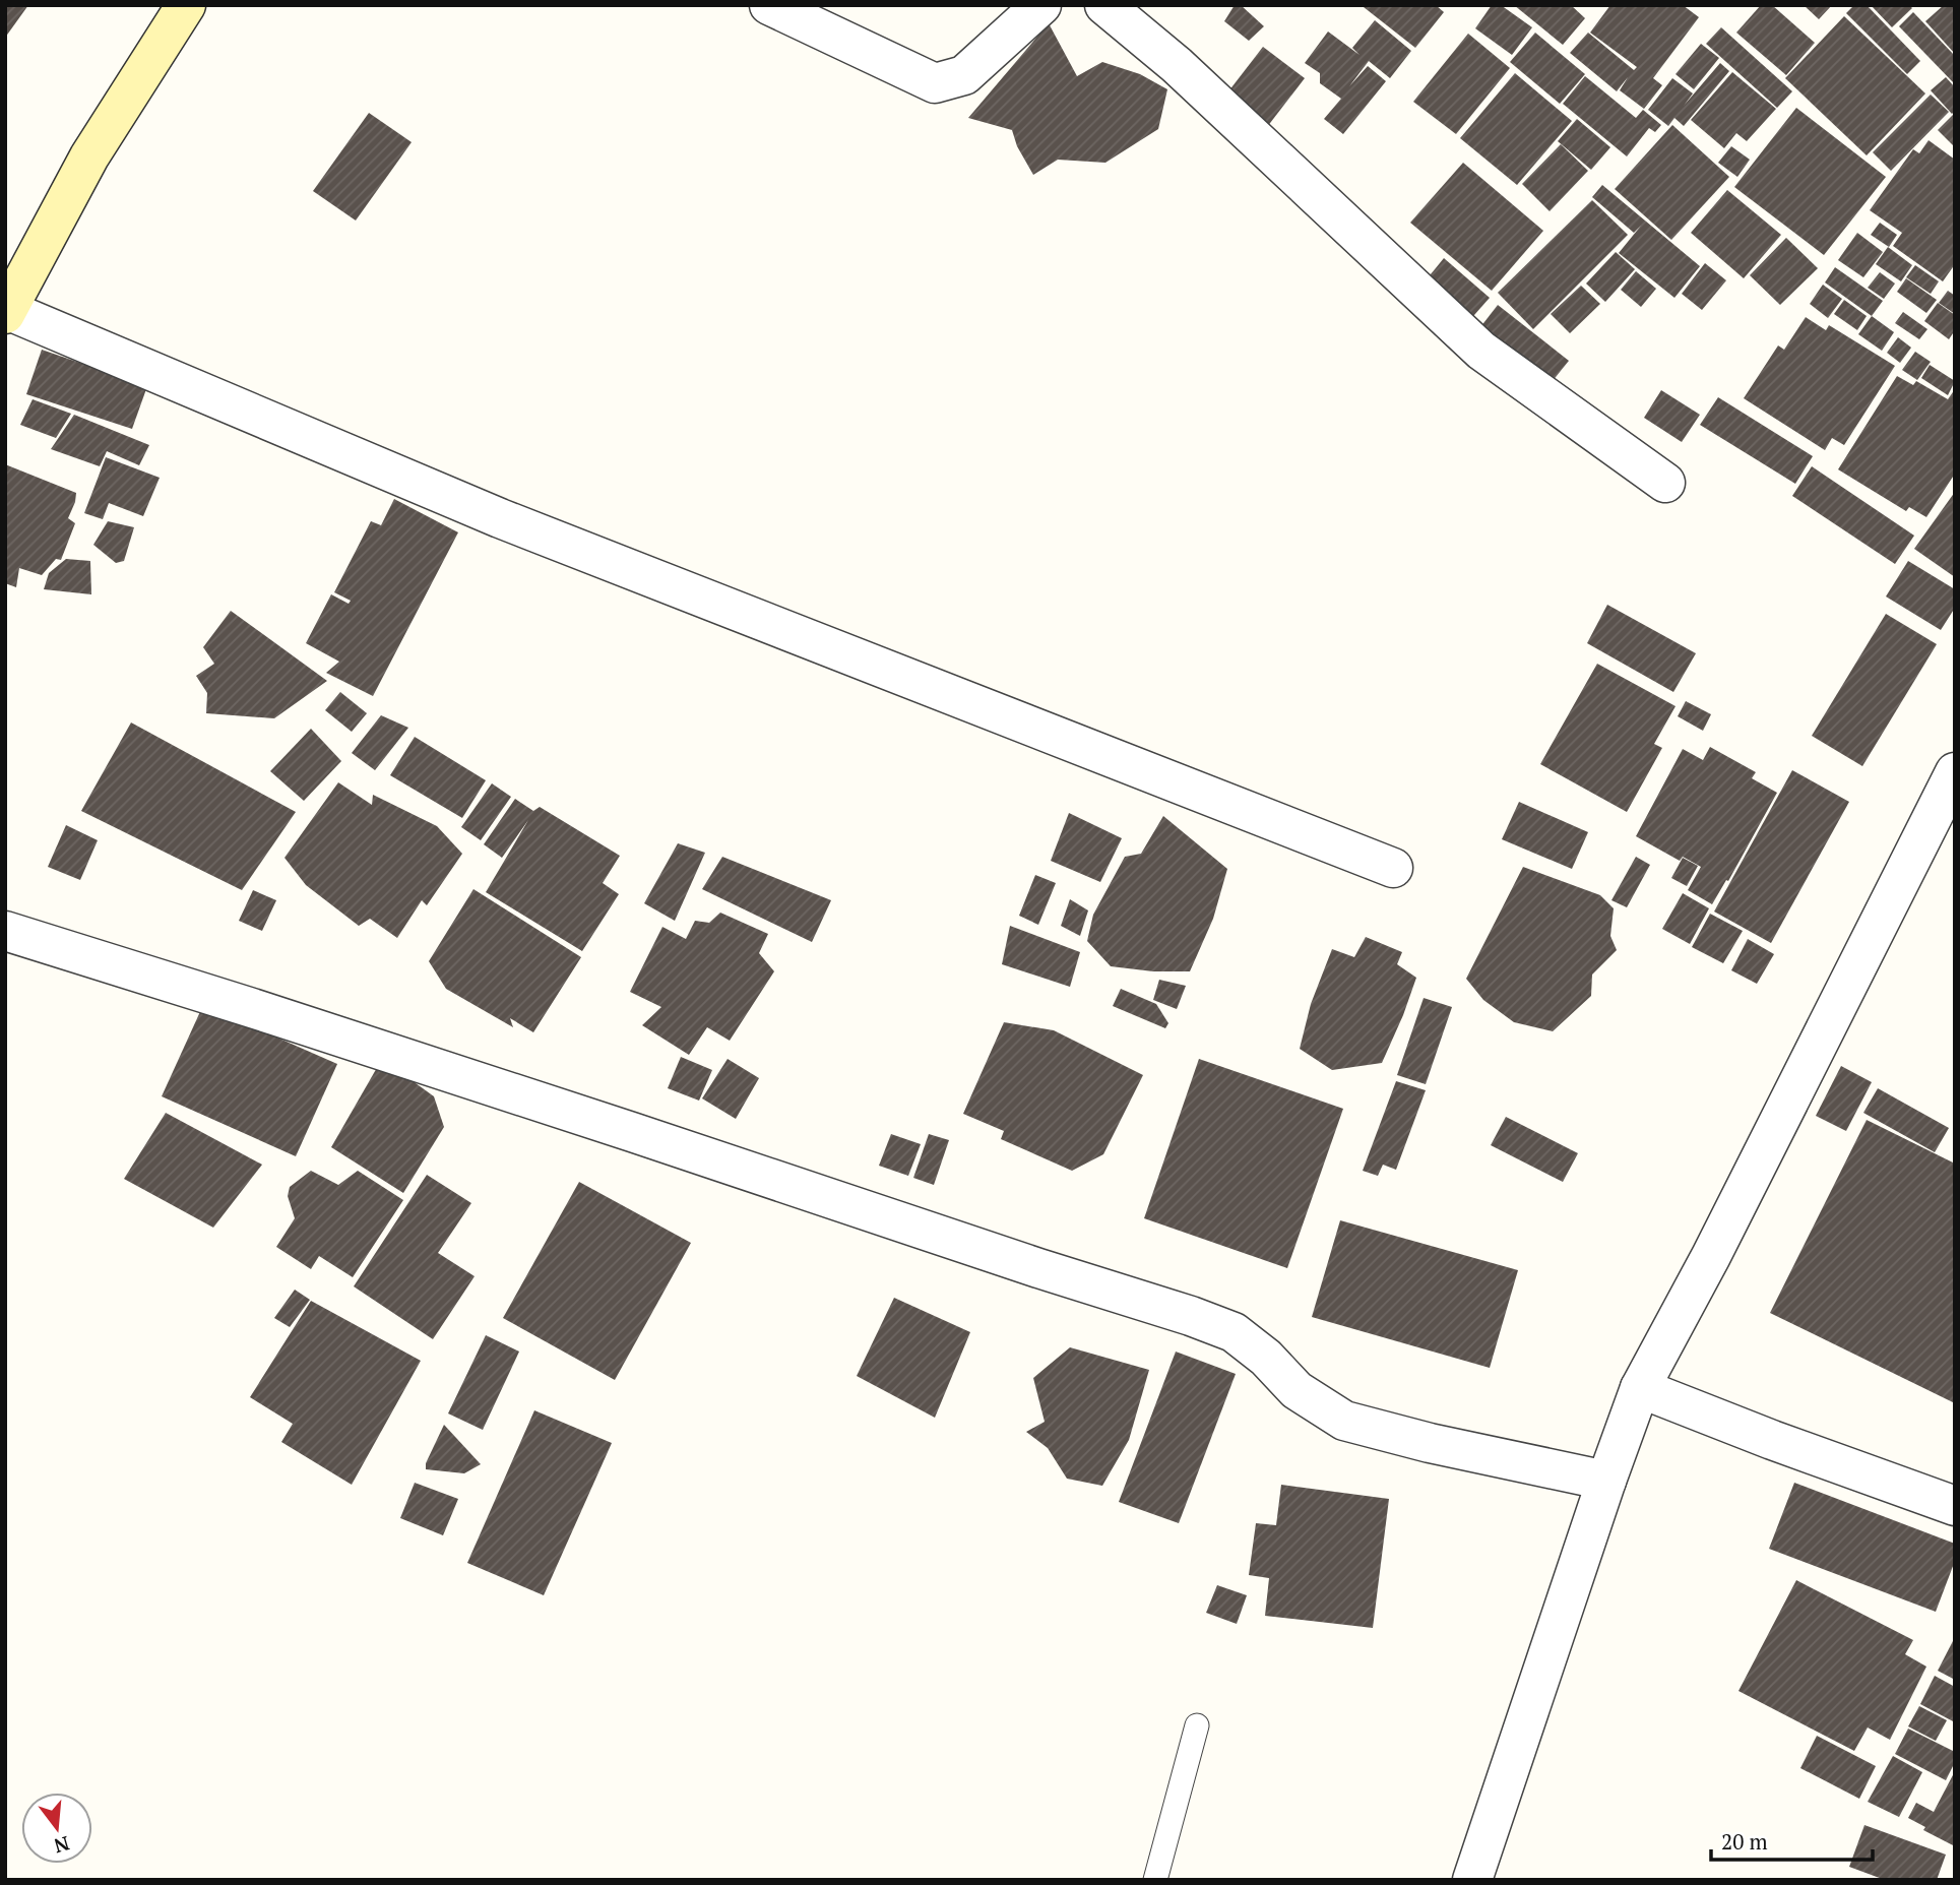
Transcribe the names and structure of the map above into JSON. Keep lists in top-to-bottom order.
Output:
{
  "scale_bar": "20 m",
  "north": "bottom"
}
